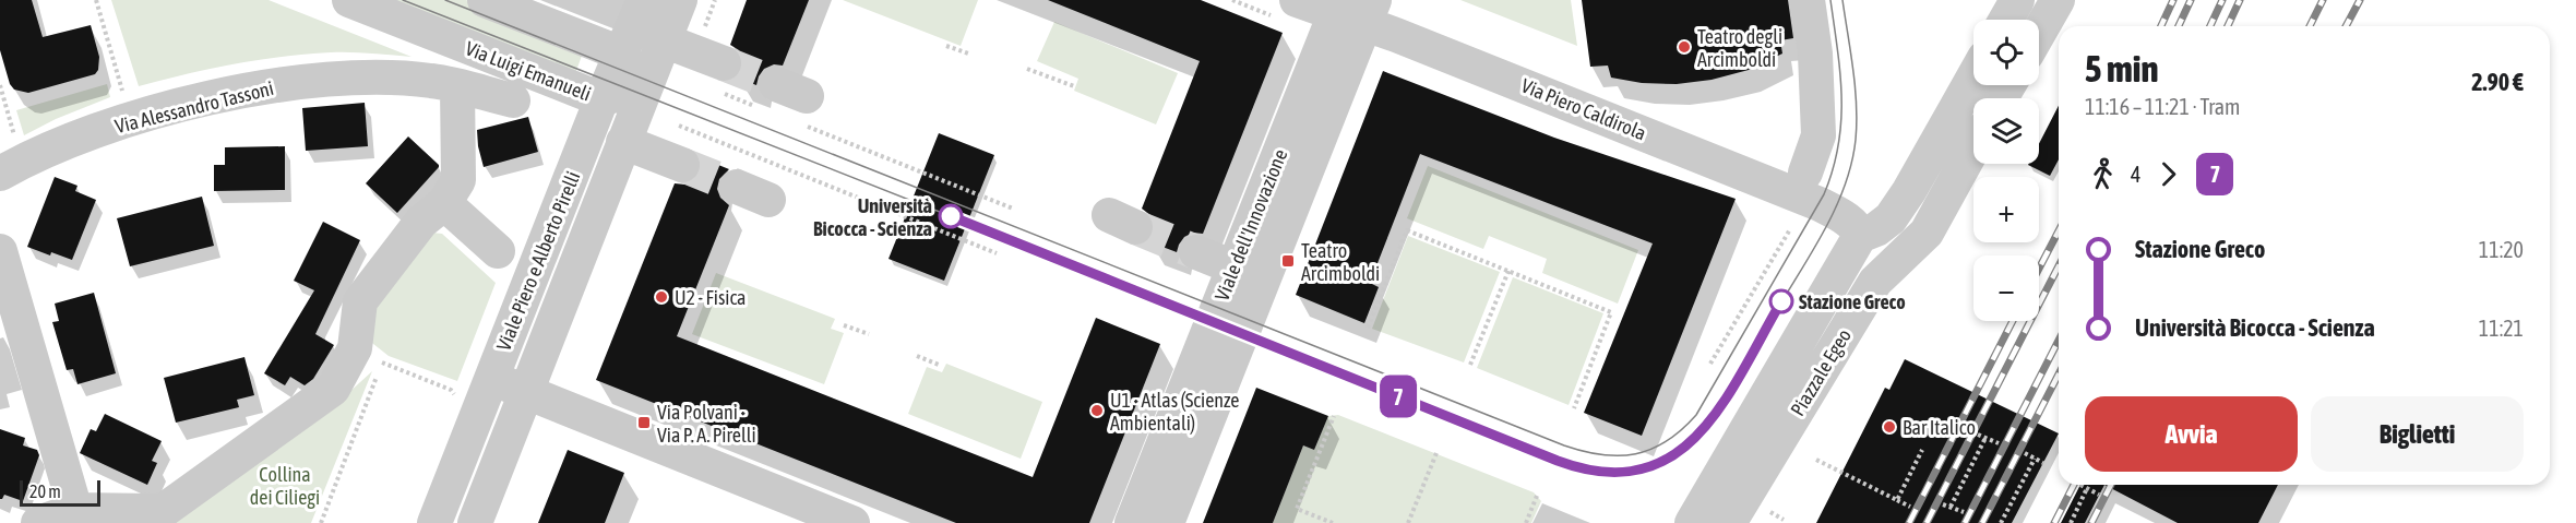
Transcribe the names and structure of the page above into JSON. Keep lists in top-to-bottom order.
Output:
{
  "streets": {
    "street": [
      "Via Luigi Emanueli",
      "Via Alessandro Tassoni",
      "Via Piero Caldirola",
      "Viale dell'Innovazione",
      "Viale Piero e Alberto Pirelli",
      "Piazzale Egeo"
    ]
  },
  "crossings": [
    ["Via Luigi Emanueli", "Viale Piero e Alberto Pirelli"],
    ["Via Piero Caldirola", "Viale dell'Innovazione"],
    ["Via Piero Caldirola", "Piazzale Egeo"]
  ],
  "parks": ["Collina dei Ciliegi"],
  "places": {
    "other": [
      "Teatro degli Arcimboldi",
      "Università Bicocca - Scienza",
      "U2 - Fisica",
      "Stazione Greco",
      "U1 - Atlas (Scienze Ambientali)",
      "Bar Italico"
    ],
    "transit": ["Teatro Arcimboldi", "Via Polvani - Via P. A. Pirelli"]
  },
  "lines": ["tram line 7"],
  "scale_bar": "20 m",
  "page": {
    "on_map": "7",
    "map_buttons": ["+", "−"],
    "heading": ["5 min", "11:16 – 11:21 · Tram", "2.90 €"],
    "legs": ["4", "7"],
    "list": [
      {
        "name": "Stazione Greco",
        "value": "11:20"
      },
      {
        "name": "Università Bicocca - Scienza",
        "value": "11:21"
      }
    ],
    "buttons": ["Avvia", "Biglietti"],
    "scale": "20 m"
  }
}
